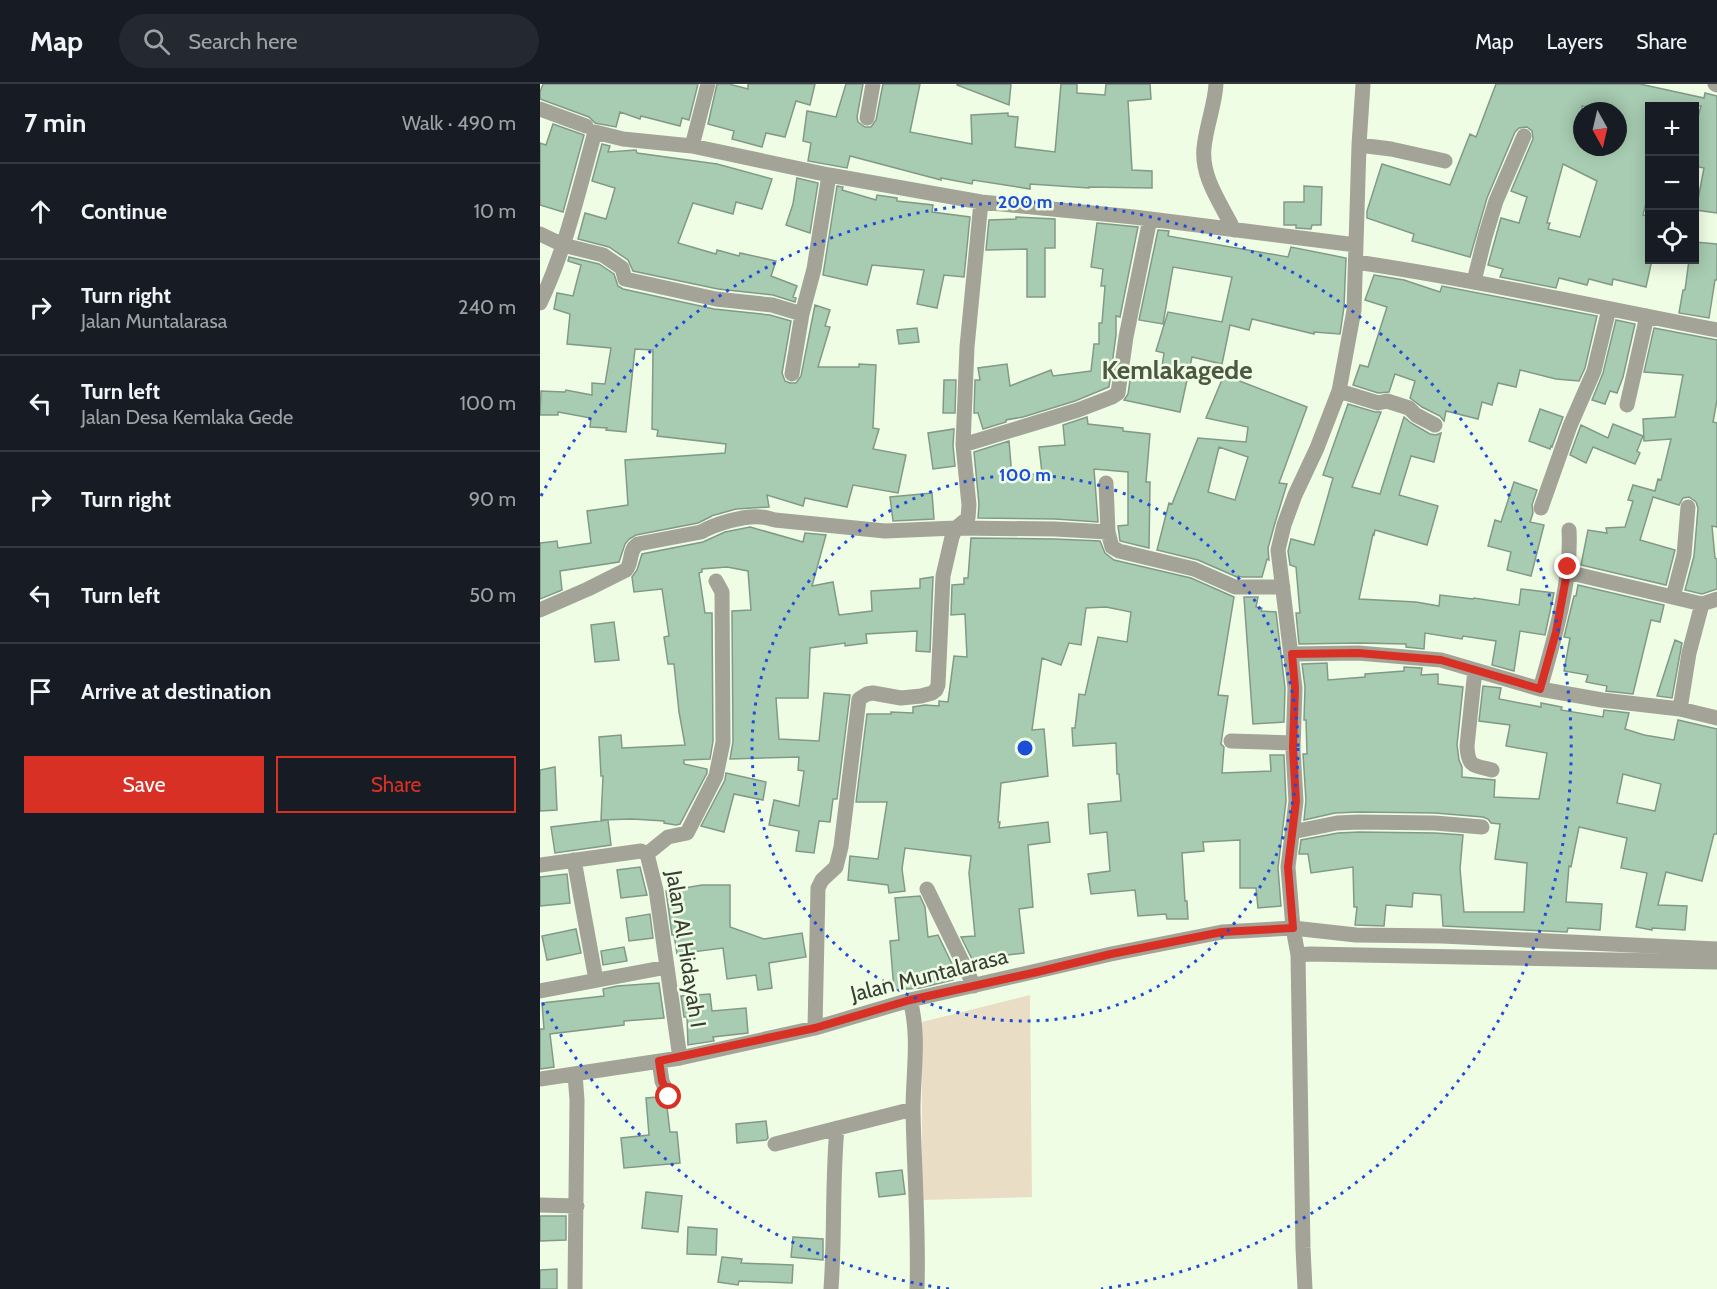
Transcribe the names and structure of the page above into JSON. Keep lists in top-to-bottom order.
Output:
{
  "streets": {
    "street": ["Jalan Al Hidayah I", "Jalan Muntalarasa"]
  },
  "crossings": [
    ["Jalan Al Hidayah I", "Jalan Muntalarasa"]
  ],
  "districts": ["Kemlakagede"],
  "north": "bottom",
  "page": {
    "header": "Map",
    "search": "Search here",
    "nav": ["Map", "Layers", "Share"],
    "heading": ["7 min", "Walk · 490 m"],
    "map_buttons": ["+", "−"],
    "list": [
      ["Continue", "10 m"],
      ["Turn right", "Jalan Muntalarasa", "240 m"],
      ["Turn left", "Jalan Desa Kemlaka Gede", "100 m"],
      ["Turn right", "90 m"],
      ["Turn left", "50 m"],
      "Arrive at destination"
    ],
    "buttons": ["Save", "Share"]
  },
  "rings": ["200 m", "100 m"]
}
